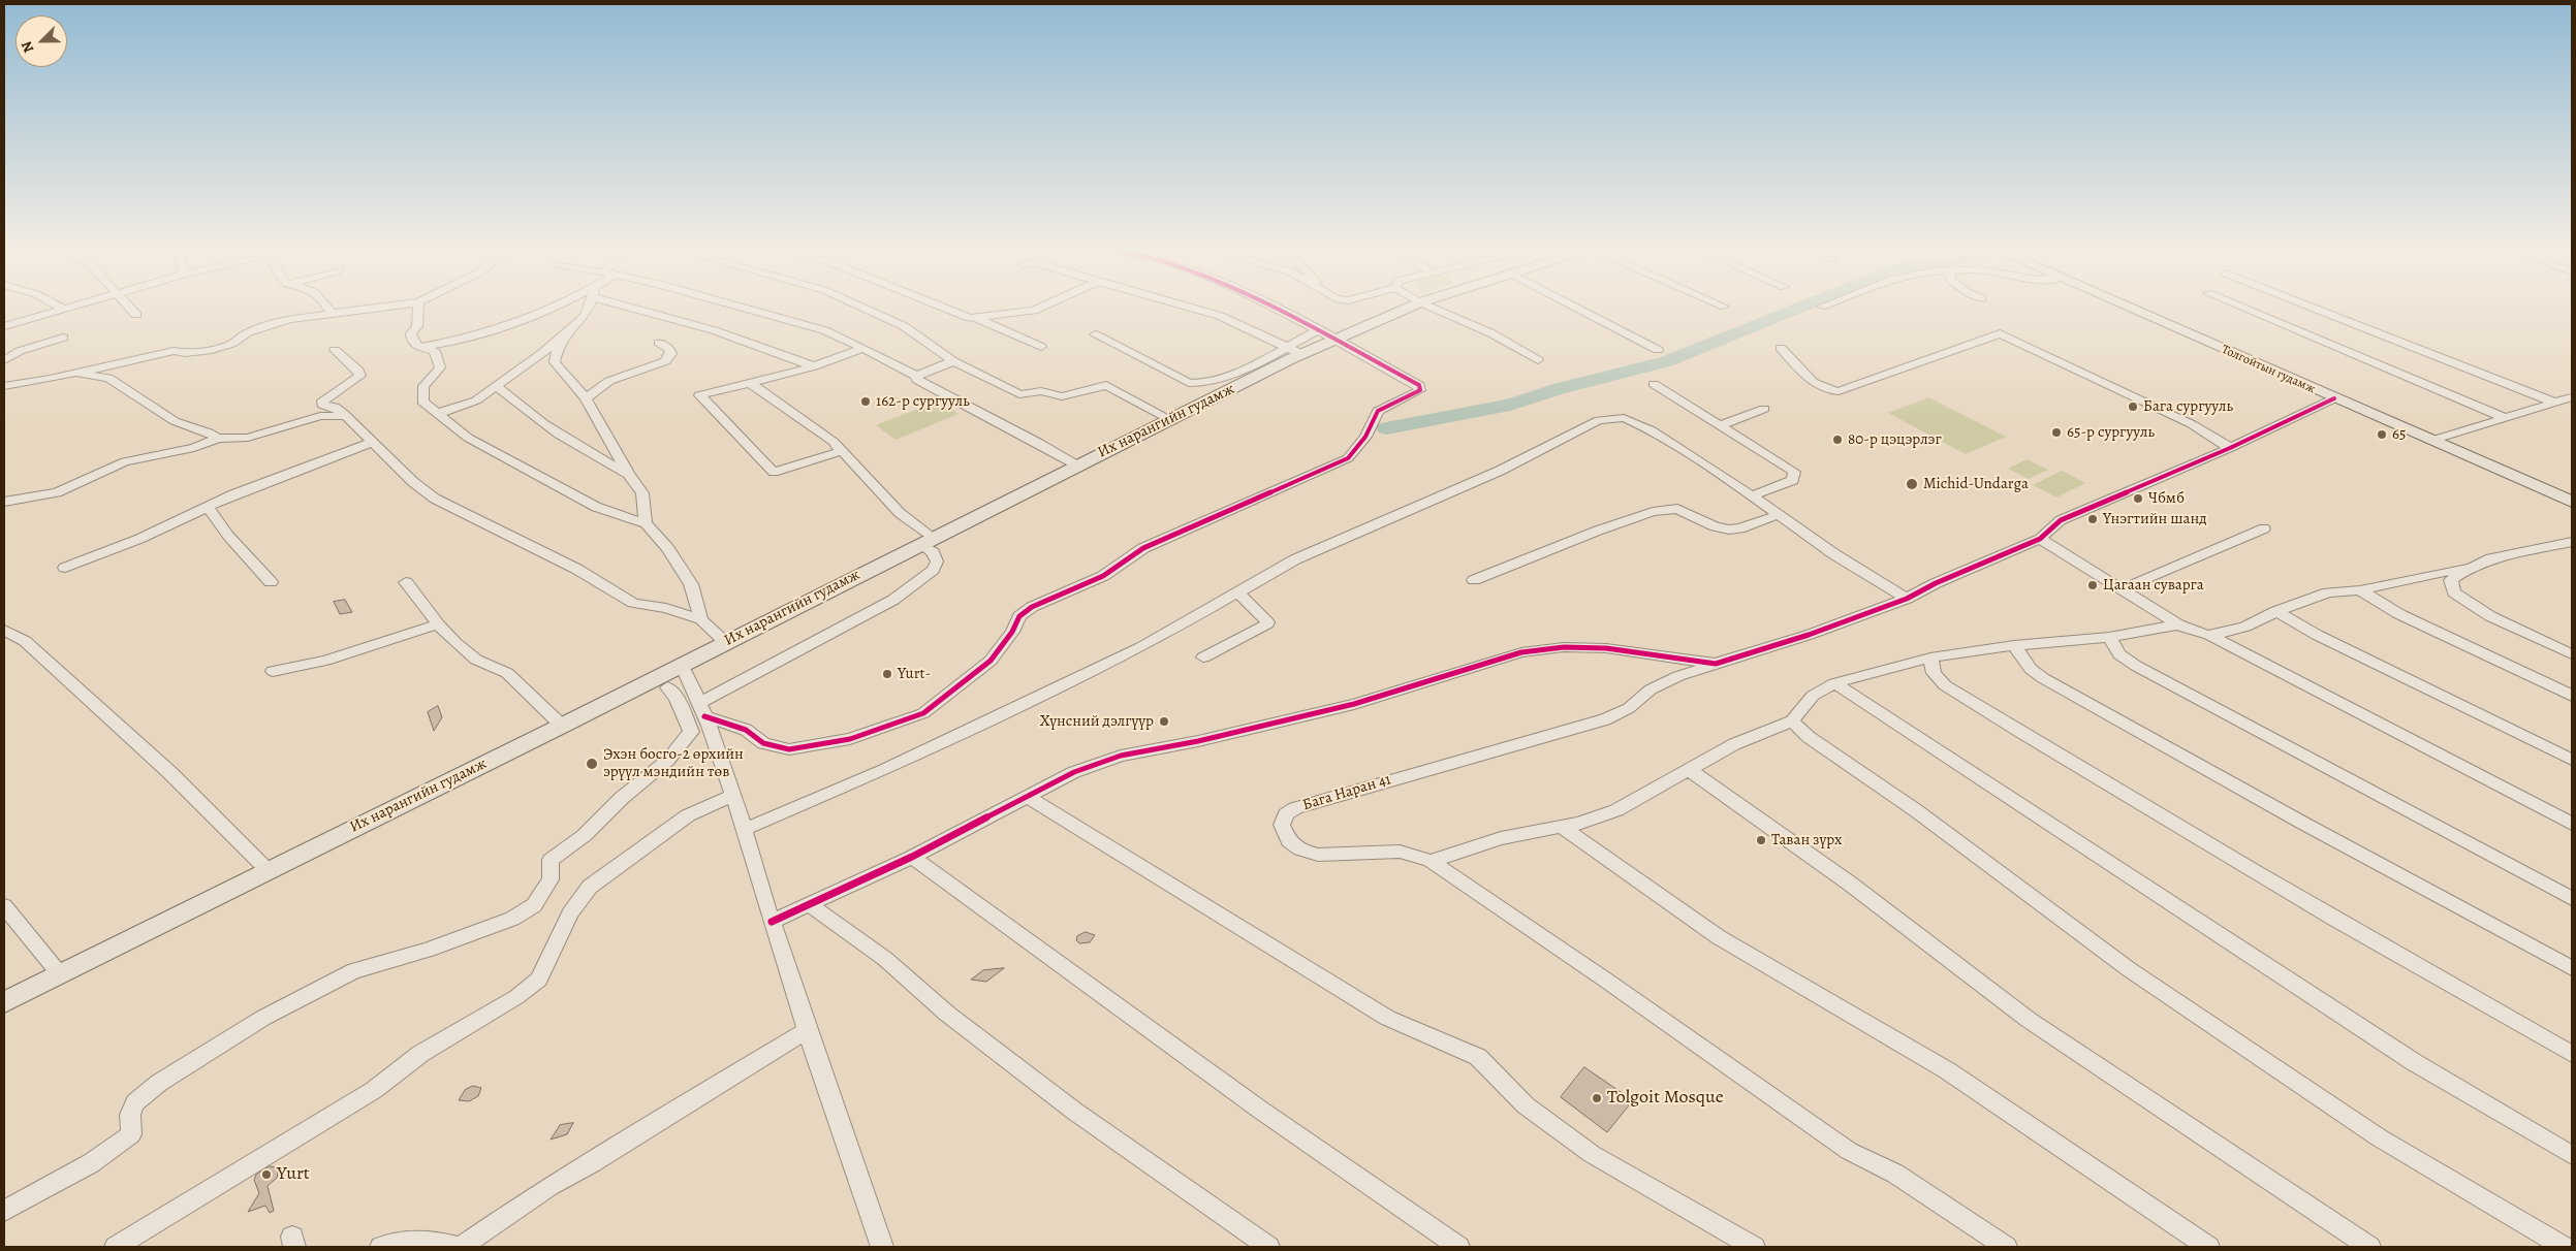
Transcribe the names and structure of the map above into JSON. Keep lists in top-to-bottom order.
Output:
{
  "streets": {
    "main road": ["Толгойтын гудамж", "Их нарангийн гудамж"],
    "street": ["Бага Наран 41"]
  },
  "places": [
    "162-р сургууль",
    "Бага сургууль",
    "65-р сургууль",
    "65",
    "80-р цэцэрлэг",
    "Michid-Undarga",
    "Чбмб",
    "Үнэгтийн шанд",
    "Цагаан суварга",
    "Yurt-",
    "Хүнсний дэлгүүр",
    "Эхэн босго-2 өрхийн эрүүл мэндийн төв",
    "Таван зүрх",
    "Tolgoit Mosque",
    "Yurt"
  ],
  "north": "bottom left"
}
